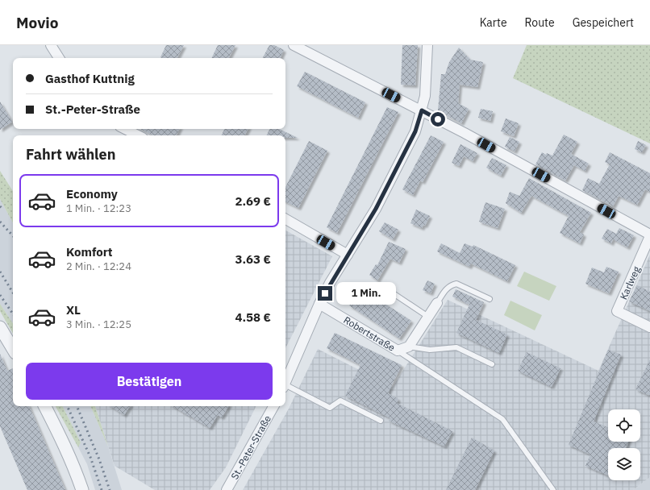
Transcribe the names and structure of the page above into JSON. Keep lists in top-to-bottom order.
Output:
{
  "streets": {
    "street": ["Karlweg", "Robertstraße", "St.-Peter-Straße"]
  },
  "page": {
    "header": "Movio",
    "nav": ["Karte", "Route", "Gespeichert"],
    "banner": ["Gasthof Kuttnig", "St.-Peter-Straße"],
    "heading": "Fahrt wählen",
    "list": [
      {
        "name": "Economy",
        "note": "1 Min. · 12:23",
        "value": "2.69 €"
      },
      {
        "name": "Komfort",
        "note": "2 Min. · 12:24",
        "value": "3.63 €"
      },
      {
        "name": "XL",
        "note": "3 Min. · 12:25",
        "value": "4.58 €"
      }
    ],
    "bubble": "1 Min.",
    "buttons": "Bestätigen"
  }
}
